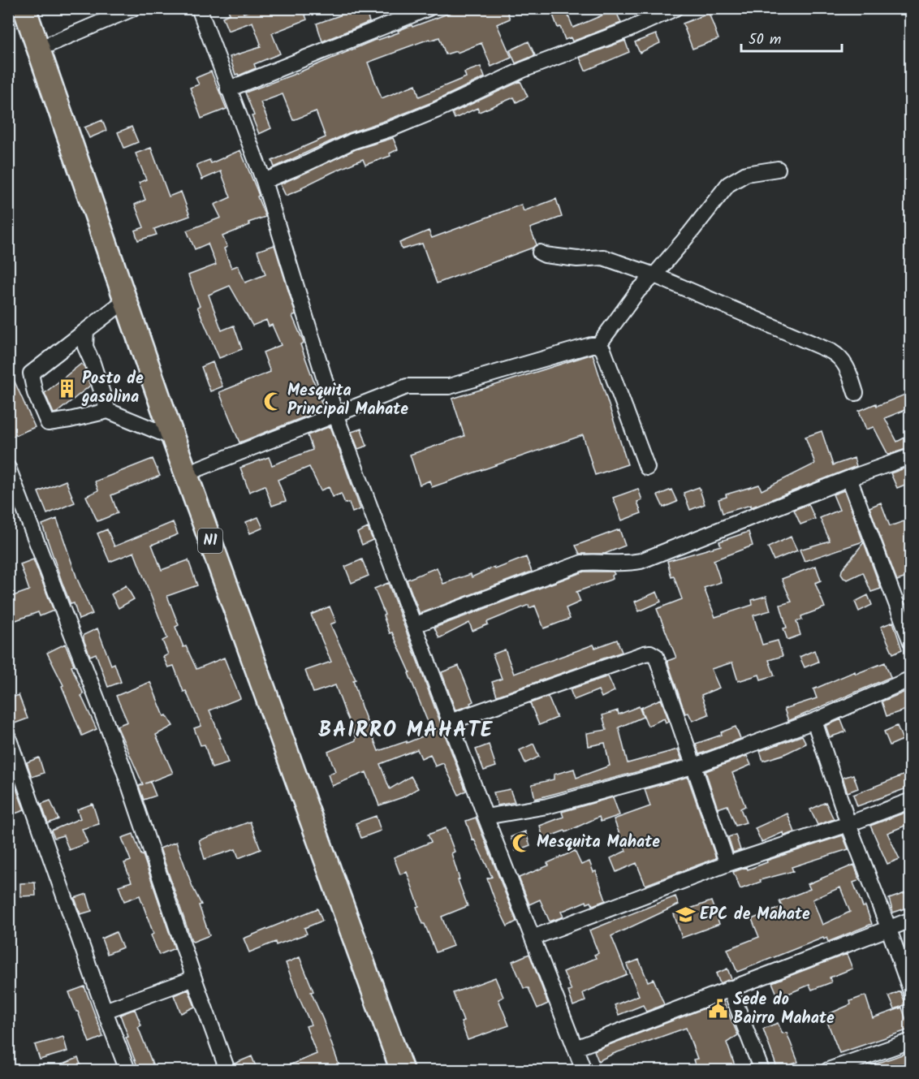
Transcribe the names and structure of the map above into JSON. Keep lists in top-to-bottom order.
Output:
{
  "streets": {
    "highway": ["N1"]
  },
  "districts": ["BAIRRO MAHATE"],
  "places": {
    "building": ["Posto de gasolina"],
    "mosque": ["Mesquita Principal Mahate", "Mesquita Mahate"],
    "school or university": ["EPC de Mahate"],
    "public building": ["Sede do Bairro Mahate"]
  },
  "scale_bar": "50 m"
}
